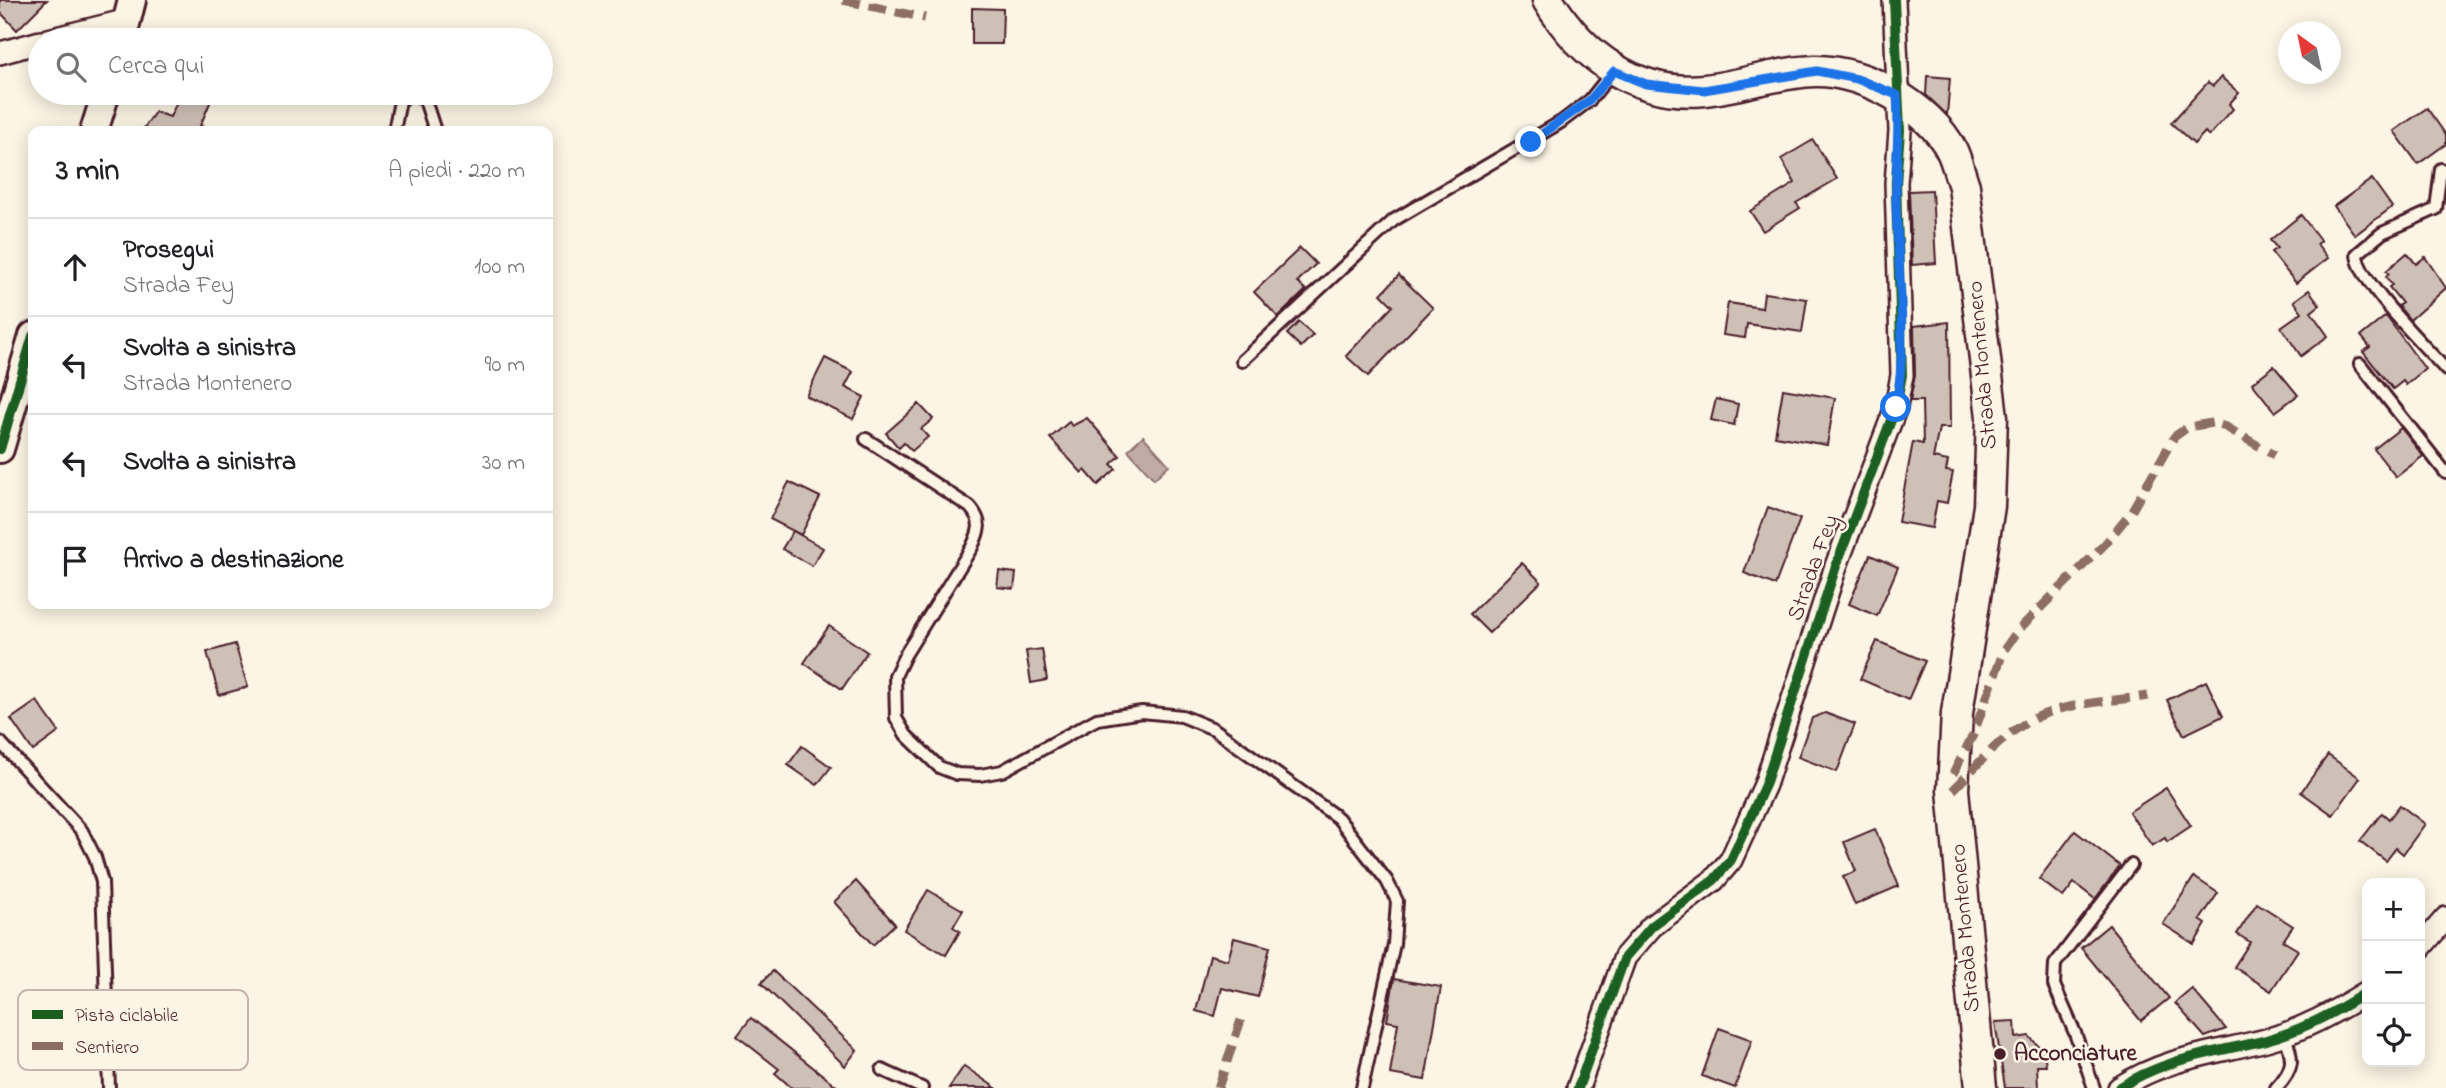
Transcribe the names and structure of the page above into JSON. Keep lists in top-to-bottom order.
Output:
{
  "streets": {
    "main road": ["Strada Montenero"],
    "street": ["Strada Fey"]
  },
  "crossings": [
    ["Strada Montenero", "Strada Fey"]
  ],
  "places": ["Acconciature"],
  "legend": ["Pista ciclabile", "Sentiero"],
  "north": "top left",
  "page": {
    "search": "Cerca qui",
    "heading": ["3 min", "A piedi · 220 m"],
    "list": [
      ["Prosegui", "Strada Fey", "100 m"],
      ["Svolta a sinistra", "Strada Montenero", "90 m"],
      ["Svolta a sinistra", "30 m"],
      "Arrivo a destinazione"
    ],
    "map_buttons": ["+", "−"]
  }
}
